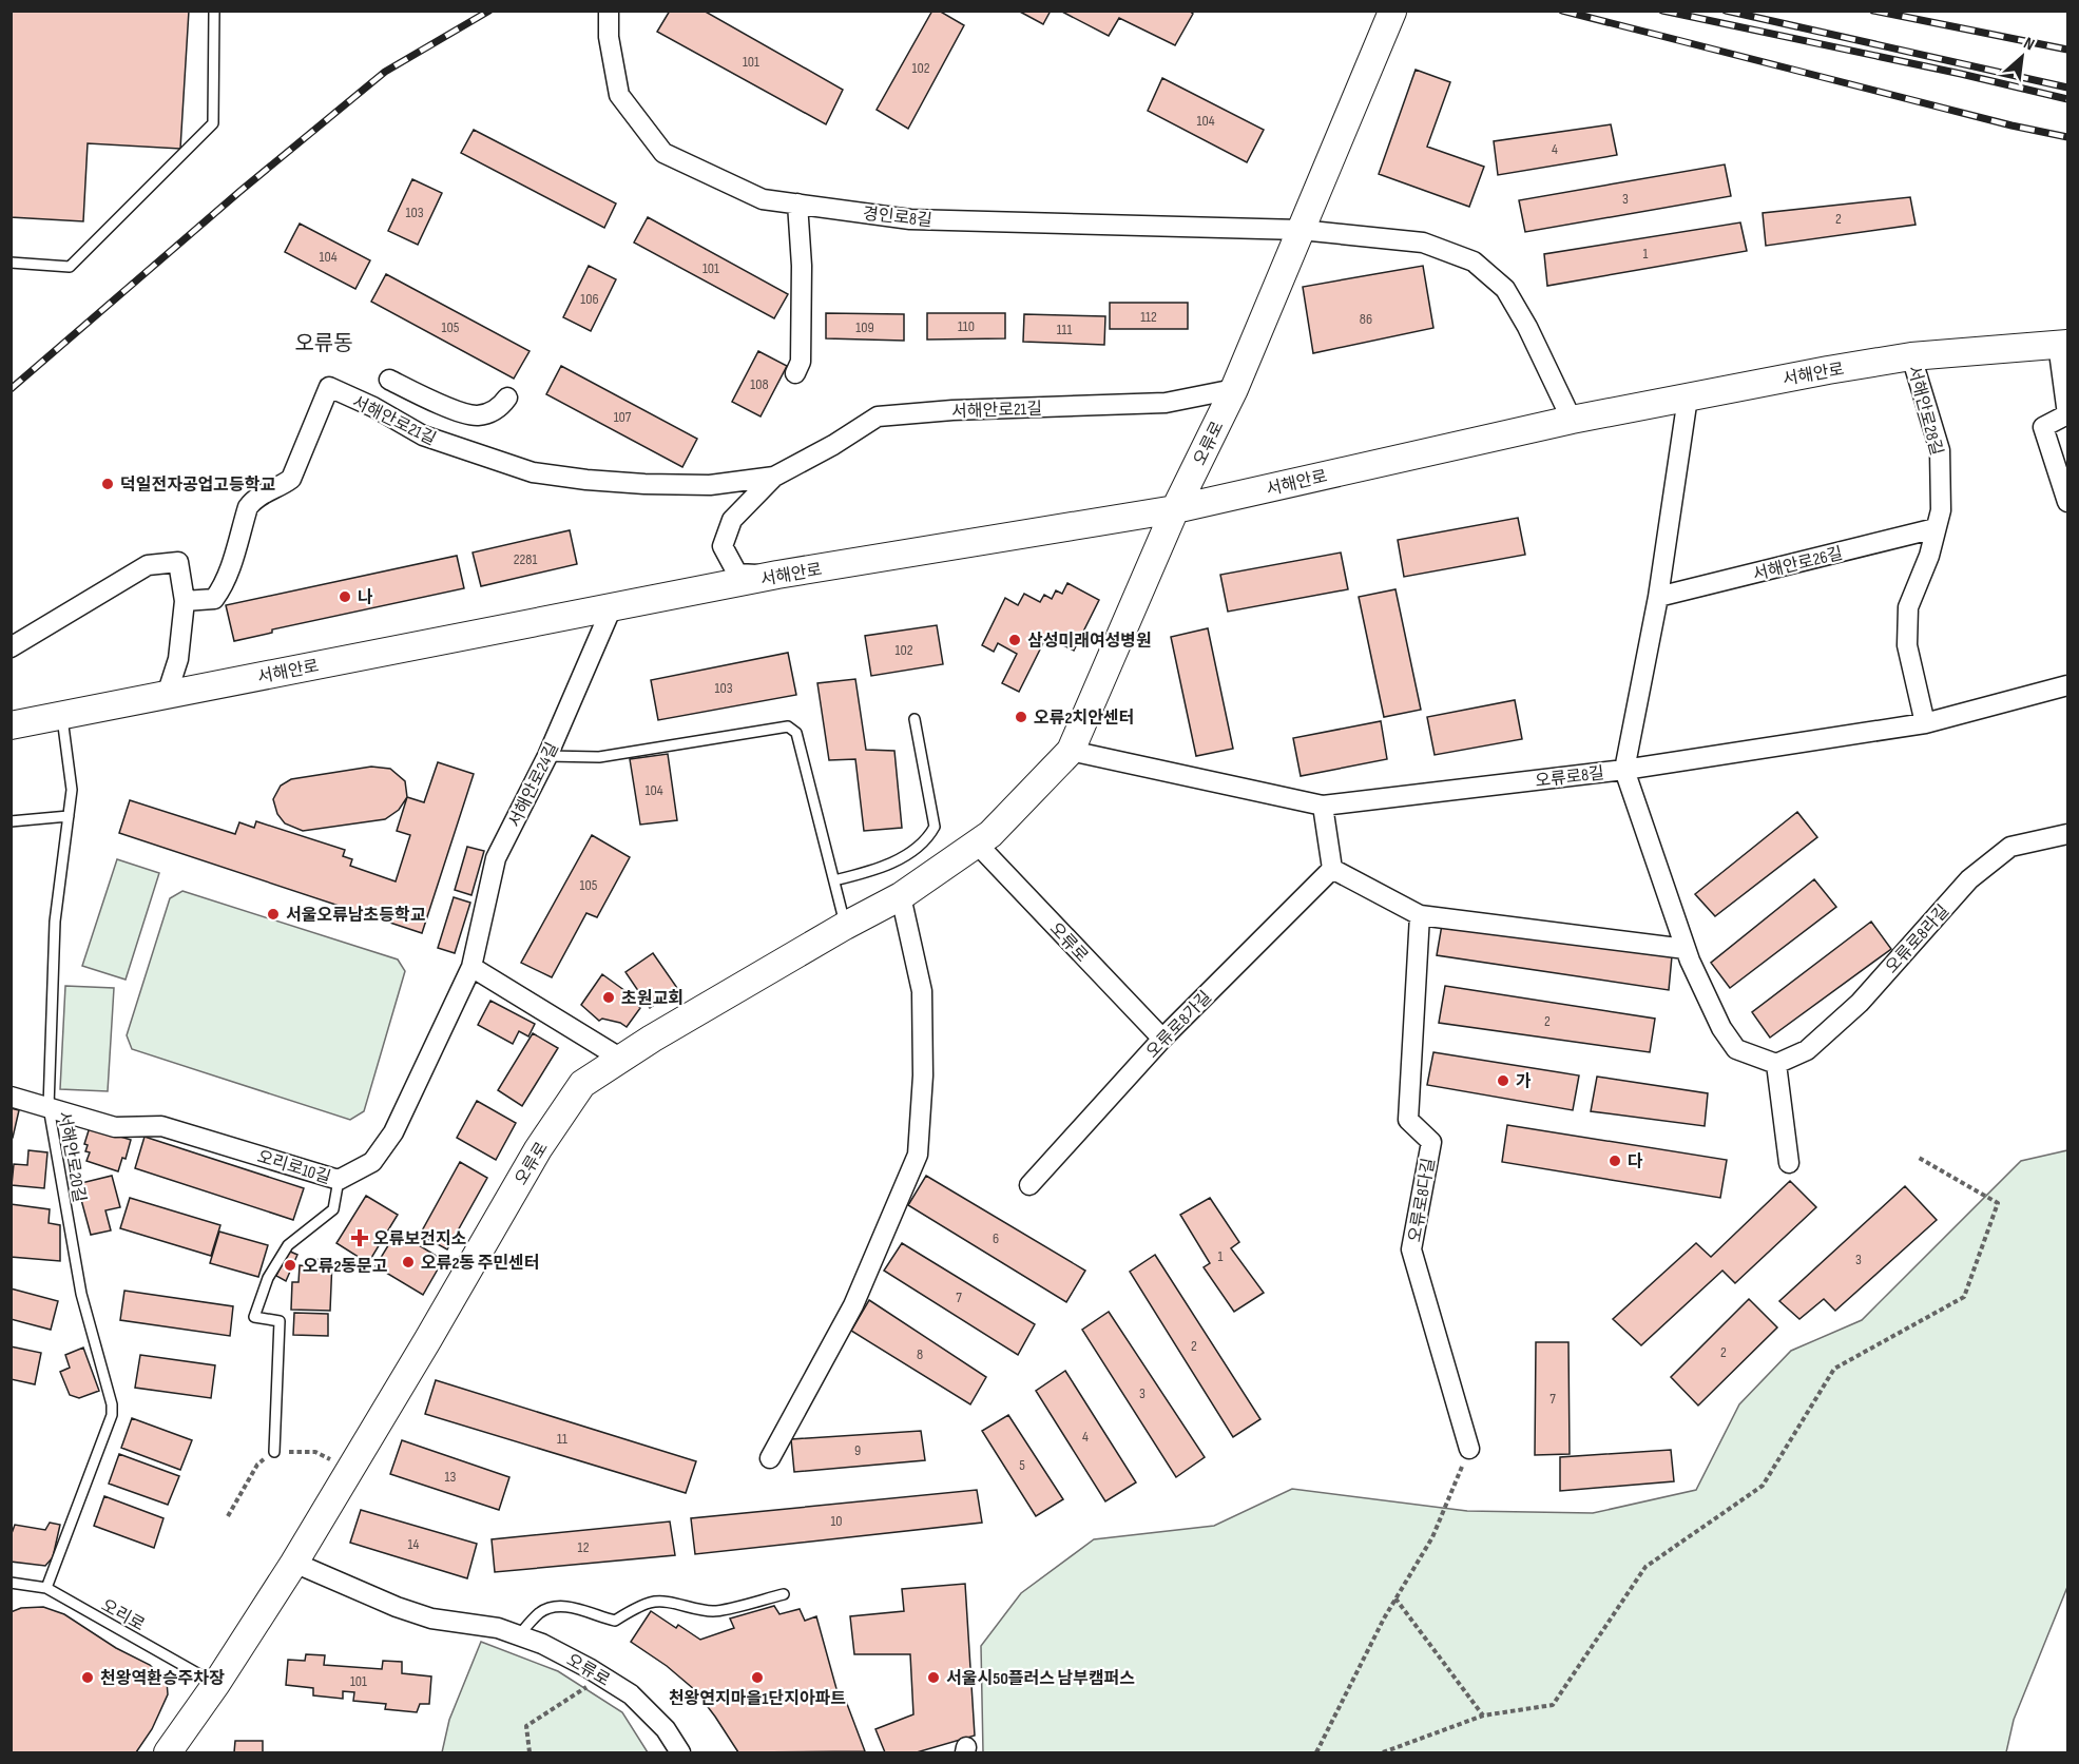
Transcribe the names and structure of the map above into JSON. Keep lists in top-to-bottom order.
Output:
{
  "streets": {
    "main road": ["서해안로", "오류로"],
    "street": [
      "경인로8길",
      "서해안로21길",
      "서해안로28길",
      "서해안로26길",
      "오류로8길",
      "서해안로24길",
      "오류로8라길",
      "오류로8가길",
      "오리로10길",
      "오류로8다길"
    ],
    "lane": ["서해안로20길", "오리로"]
  },
  "crossings": [
    ["경인로8길", "오류로"],
    ["서해안로", "서해안로21길"],
    ["서해안로", "서해안로28길"],
    ["서해안로", "오류로"],
    ["서해안로", "서해안로24길"],
    ["서해안로", "서해안로20길"],
    ["서해안로21길", "오류로"],
    ["서해안로28길", "서해안로26길"],
    ["서해안로28길", "오류로8길"],
    ["오류로", "오류로8길"],
    ["오류로", "오류로8가길"],
    ["오류로", "오리로"],
    ["서해안로24길", "오리로10길"],
    ["서해안로20길", "오리로10길"],
    ["서해안로20길", "오리로"]
  ],
  "districts": ["오류동"],
  "places": {
    "other": [
      "덕일전자공업고등학교",
      "나",
      "삼성미래여성병원",
      "오류2치안센터",
      "서울오류남초등학교",
      "초원교회",
      "가",
      "다",
      "오류2동 주민센터",
      "오류2동문고",
      "천왕역환승주차장",
      "천왕연지마을1단지아파트",
      "서울시50플러스 남부캠퍼스"
    ],
    "health": ["오류보건지소"]
  },
  "house_numbers": [
    "101",
    "102",
    "104",
    "4",
    "3",
    "103",
    "2",
    "1",
    "104",
    "101",
    "106",
    "112",
    "86",
    "110",
    "105",
    "109",
    "111",
    "108",
    "107",
    "2281",
    "102",
    "103",
    "104",
    "105",
    "2",
    "6",
    "1",
    "3",
    "7",
    "2",
    "2",
    "8",
    "3",
    "7",
    "4",
    "11",
    "9",
    "5",
    "13",
    "10",
    "14",
    "12",
    "101"
  ],
  "north": "top right"
}
